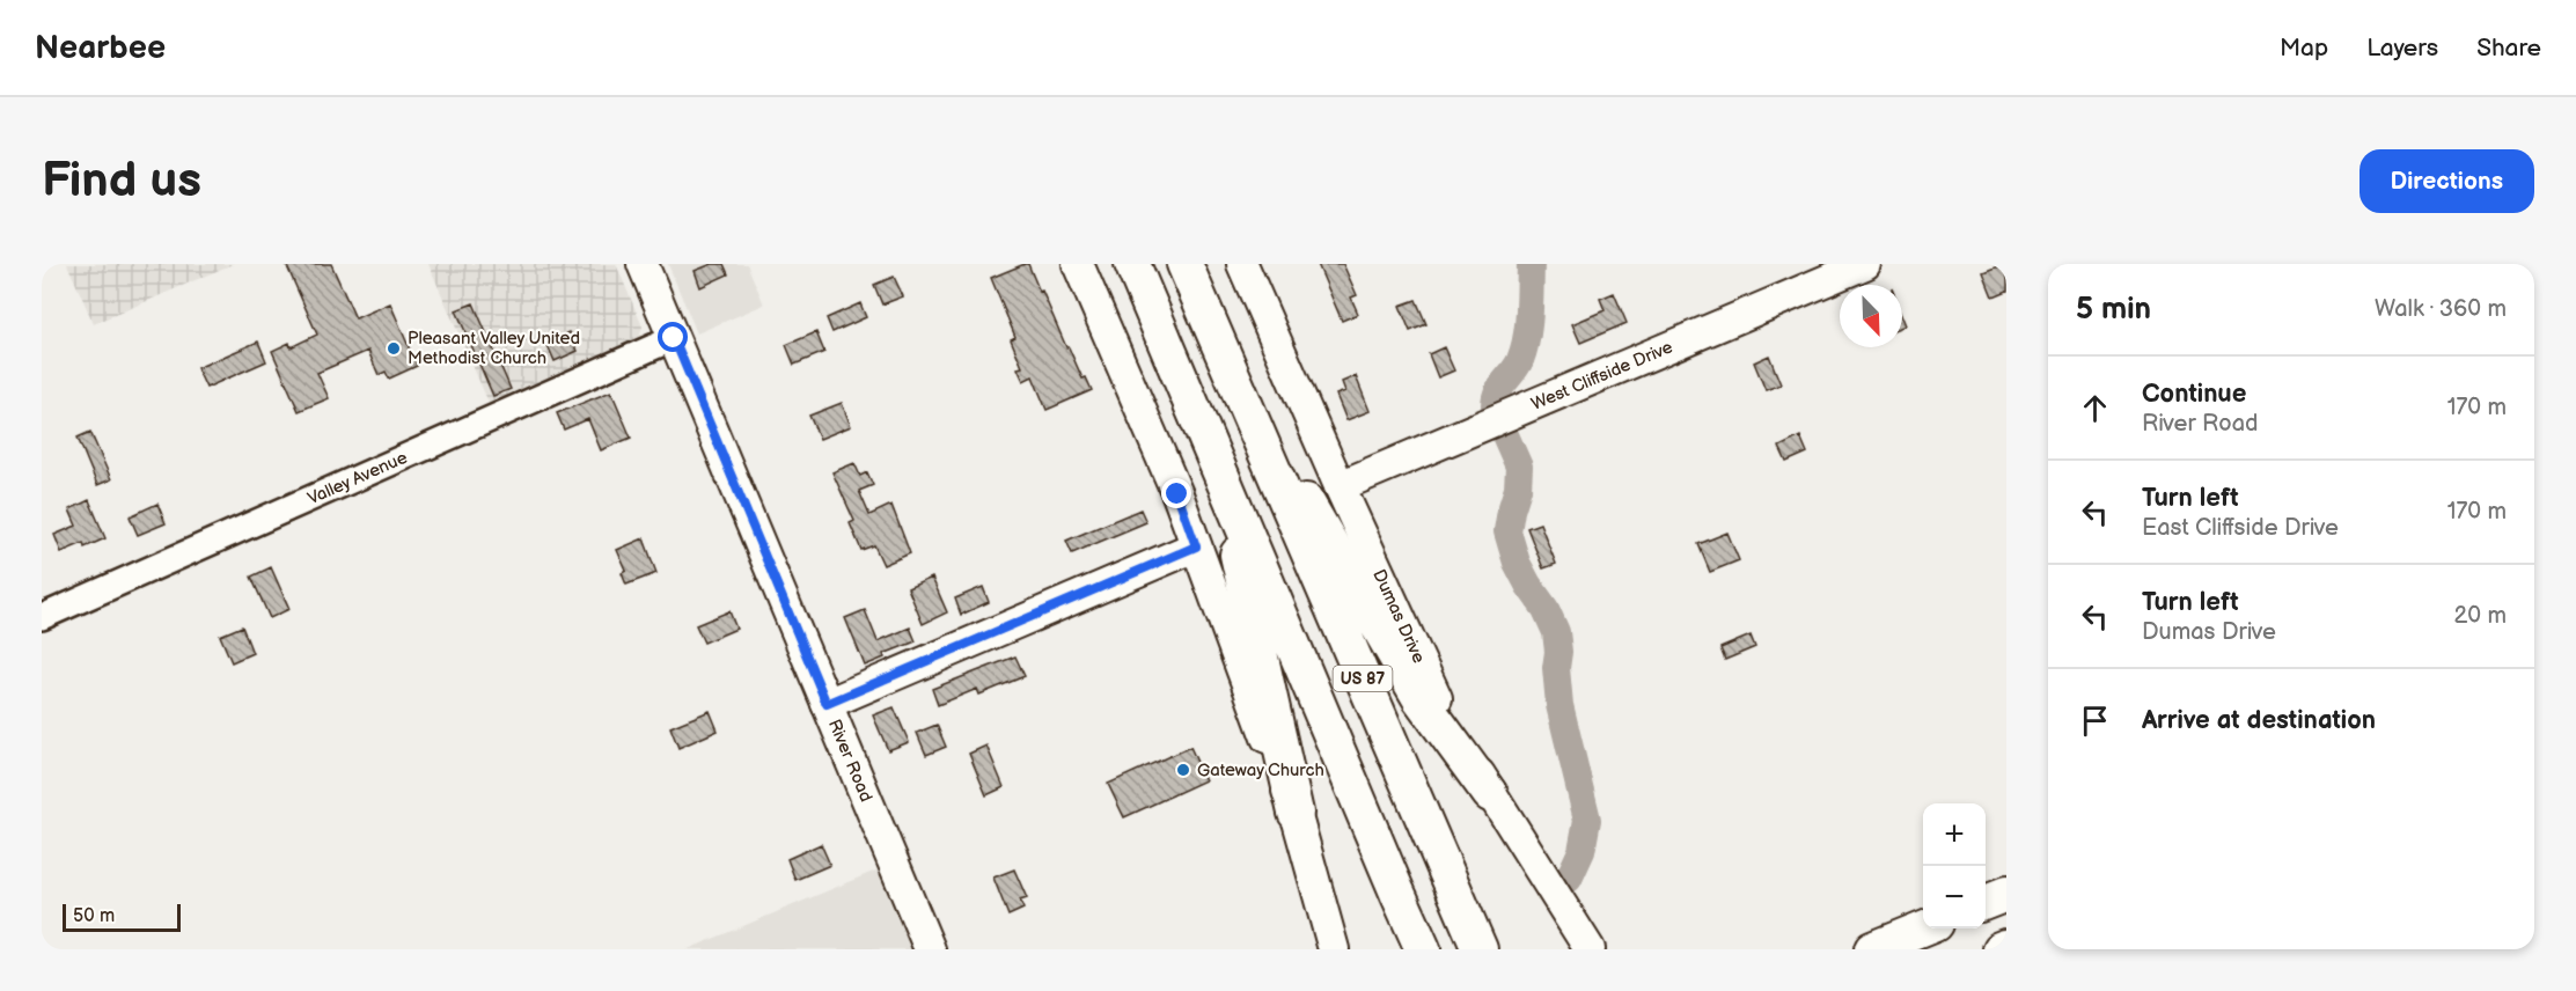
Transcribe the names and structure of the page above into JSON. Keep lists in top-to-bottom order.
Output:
{
  "streets": {
    "highway": ["US 87"],
    "main road": ["West Cliffside Drive", "Dumas Drive", "River Road"],
    "street": ["Valley Avenue"]
  },
  "crossings": [
    ["West Cliffside Drive", "Dumas Drive"],
    ["Valley Avenue", "River Road"]
  ],
  "places": ["Pleasant Valley United Methodist Church", "Gateway Church"],
  "scale_bar": "50 m",
  "north": "bottom right",
  "page": {
    "header": "Nearbee",
    "nav": ["Map", "Layers", "Share"],
    "buttons": "Directions",
    "title": "Find us",
    "heading": ["5 min", "Walk · 360 m"],
    "list": [
      ["Continue", "River Road", "170 m"],
      ["Turn left", "East Cliffside Drive", "170 m"],
      ["Turn left", "Dumas Drive", "20 m"],
      "Arrive at destination"
    ],
    "map_buttons": ["+", "−"],
    "scale": "50 m"
  }
}
